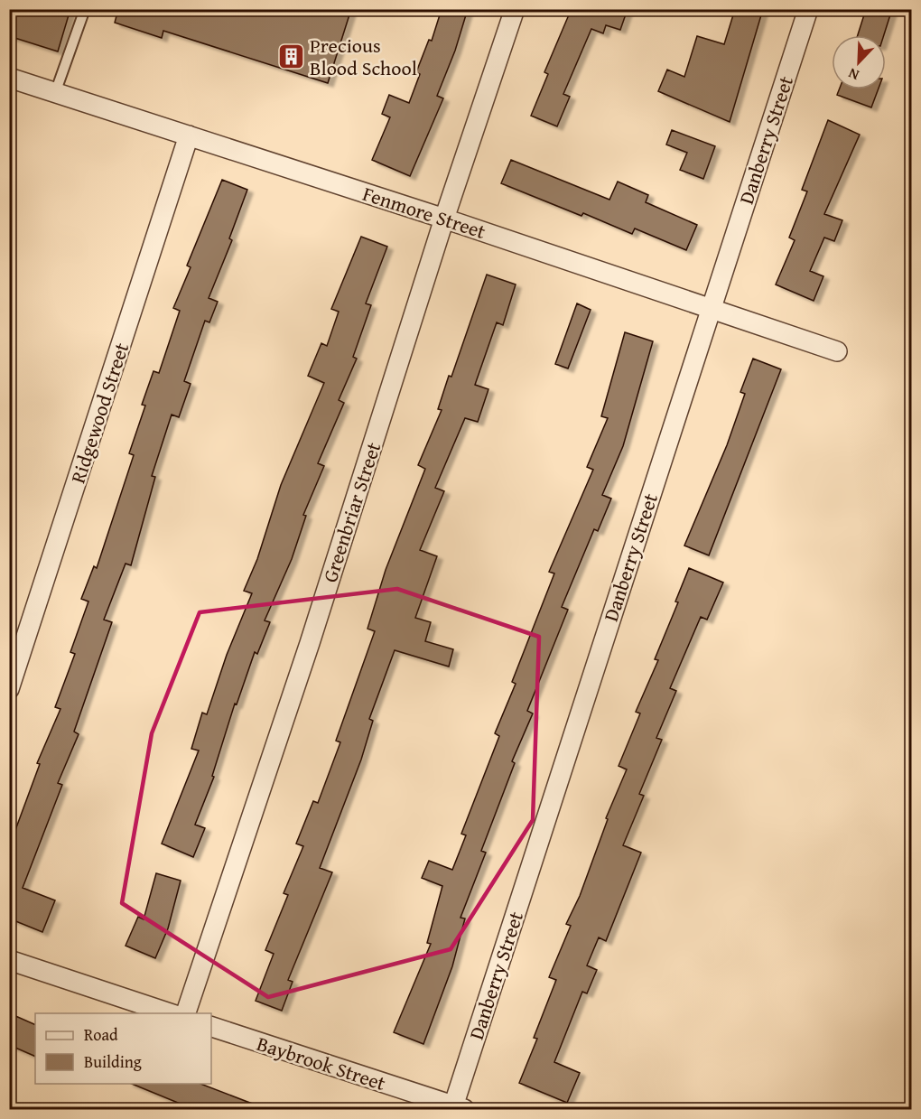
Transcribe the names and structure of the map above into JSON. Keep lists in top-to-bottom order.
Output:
{
  "streets": {
    "street": [
      "Danberry Street",
      "Fenmore Street",
      "Ridgewood Street",
      "Greenbriar Street",
      "Baybrook Street"
    ]
  },
  "crossings": [
    ["Danberry Street", "Fenmore Street"],
    ["Danberry Street", "Baybrook Street"],
    ["Fenmore Street", "Ridgewood Street"],
    ["Fenmore Street", "Greenbriar Street"]
  ],
  "places": {
    "building": ["Precious Blood School"]
  },
  "legend": ["Road", "Building"],
  "north": "bottom left"
}
